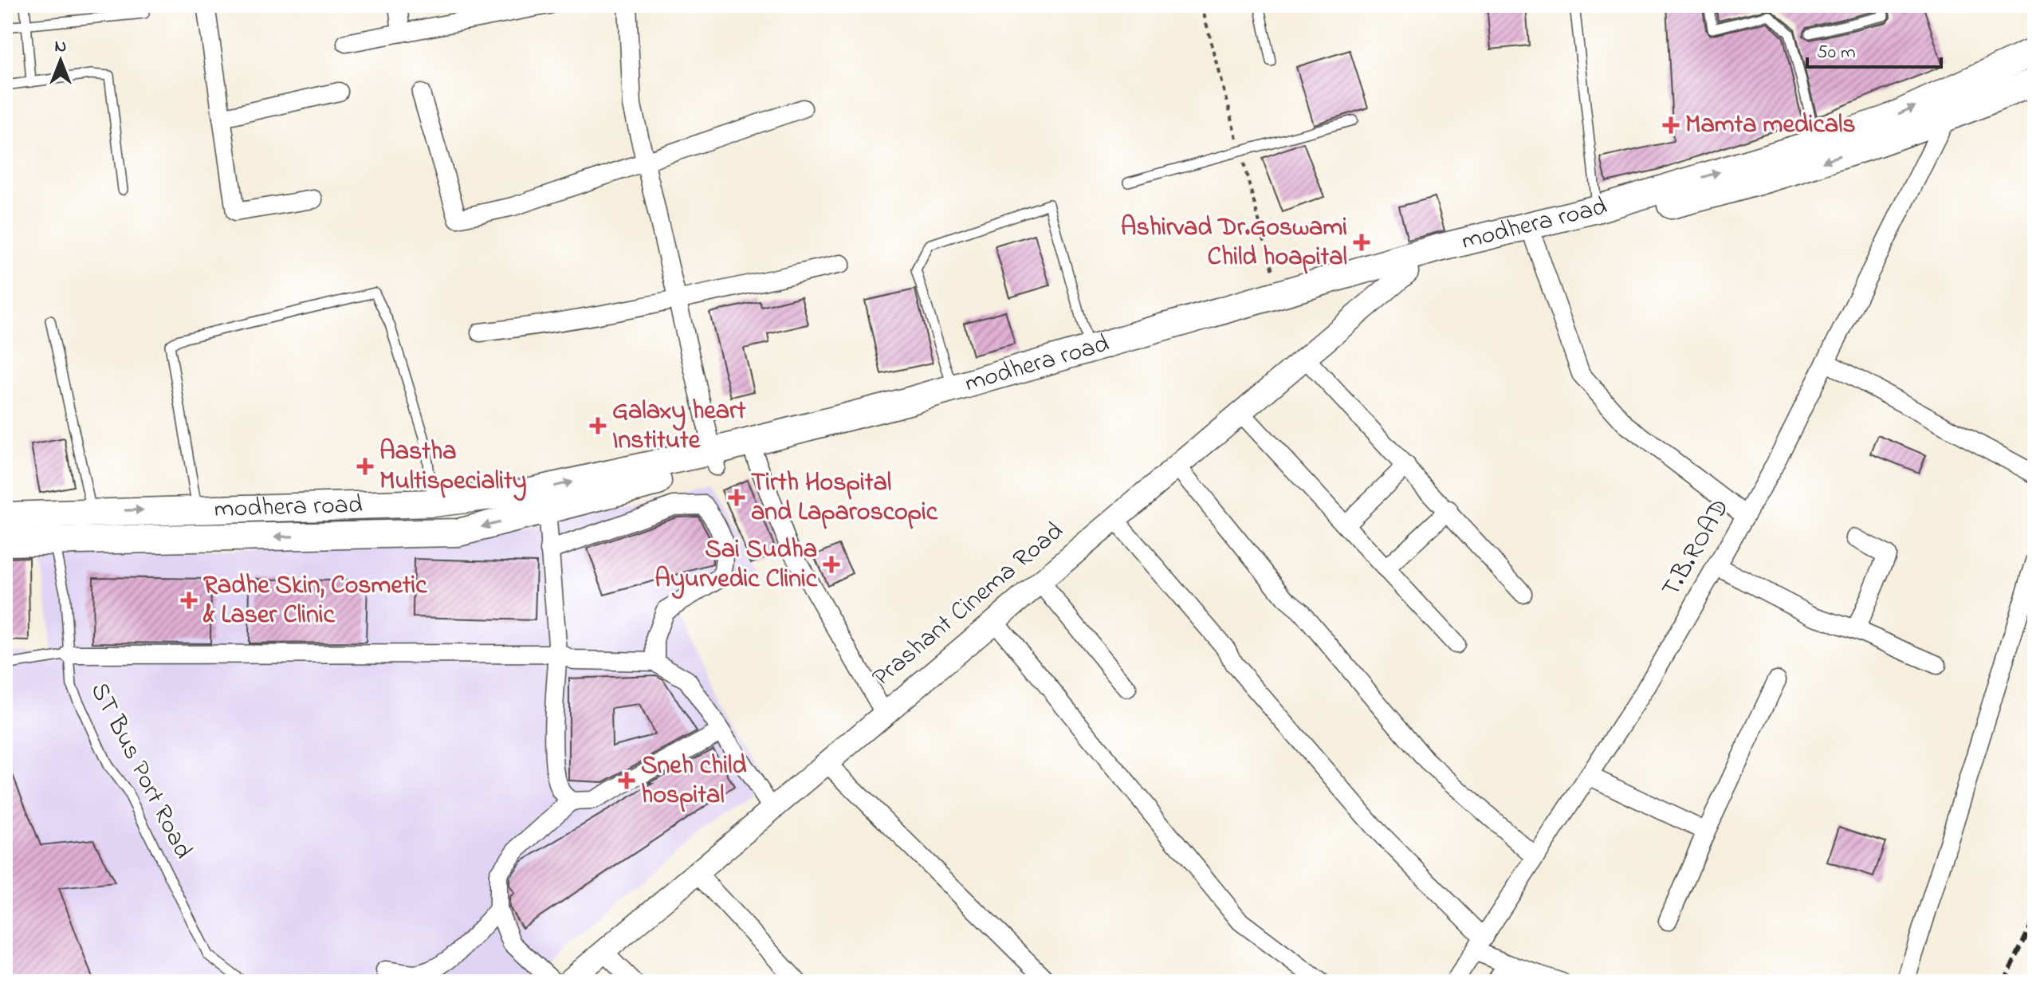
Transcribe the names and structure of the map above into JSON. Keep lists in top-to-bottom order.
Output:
{
  "streets": {
    "main road": ["modhera road"],
    "street": ["T.B.ROAD", "Prashant Cinema Road"],
    "lane": ["ST Bus Port Road"]
  },
  "crossings": [
    ["modhera road", "ST Bus Port Road"]
  ],
  "places": {
    "health": [
      "Mamta medicals",
      "Ashirvad Dr.Goswami Child hoapital",
      "Galaxy heart Institute",
      "Aastha Multispeciality",
      "Tirth Hospital and Laparoscopic",
      "Sai Sudha Ayurvedic Clinic",
      "Radhe Skin, Cosmetic & Laser Clinic",
      "Sneh child hospital"
    ]
  },
  "scale_bar": "50 m",
  "north": "top"
}
